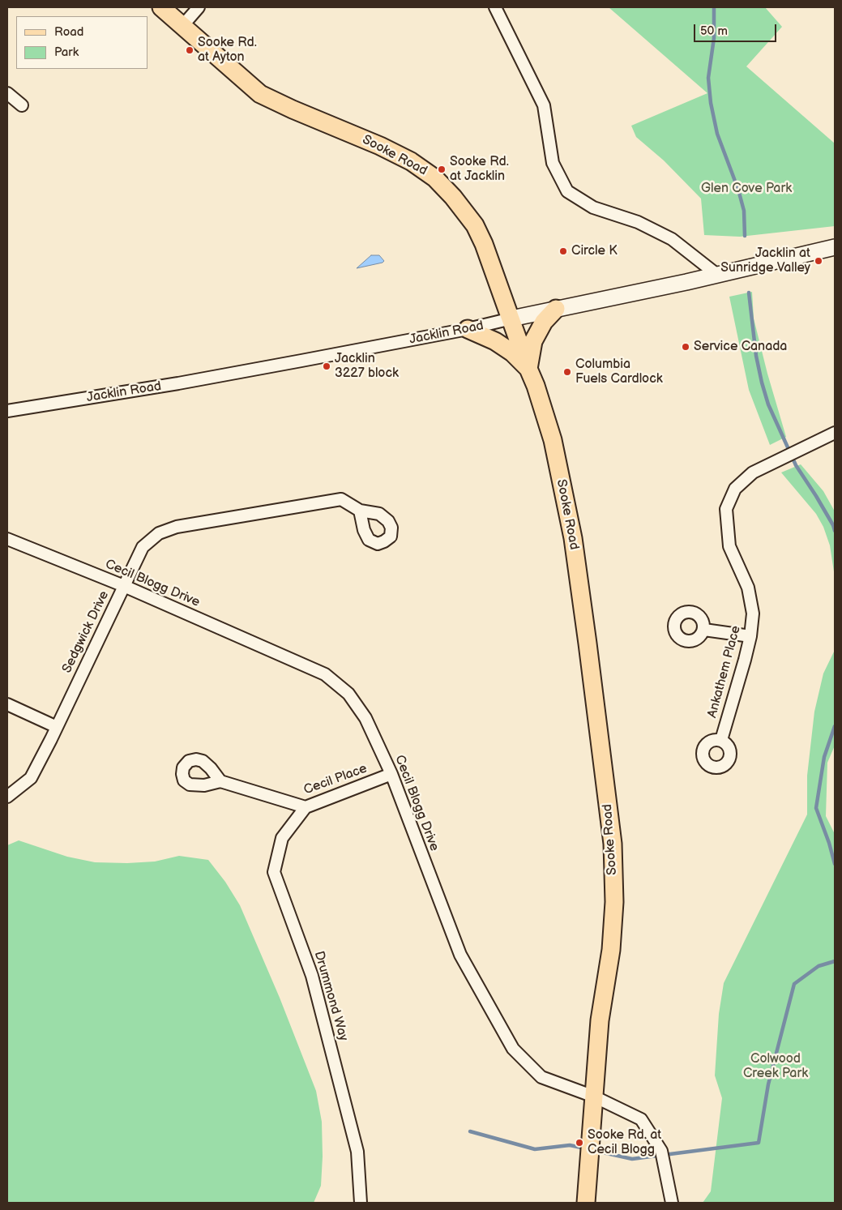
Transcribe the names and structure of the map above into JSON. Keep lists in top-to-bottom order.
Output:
{
  "streets": {
    "main road": ["Sooke Road", "Jacklin Road"],
    "street": [
      "Cecil Blogg Drive",
      "Sedgwick Drive",
      "Ankathem Place",
      "Cecil Place",
      "Drummond Way"
    ]
  },
  "crossings": [
    ["Sooke Road", "Jacklin Road"],
    ["Sooke Road", "Cecil Blogg Drive"],
    ["Cecil Blogg Drive", "Sedgwick Drive"],
    ["Cecil Blogg Drive", "Cecil Place"],
    ["Cecil Place", "Drummond Way"]
  ],
  "parks": ["Glen Cove Park", "Colwood Creek Park"],
  "places": [
    "Sooke Rd. at Ayton",
    "Sooke Rd. at Jacklin",
    "Circle K",
    "Jacklin at Sunridge Valley",
    "Service Canada",
    "Jacklin 3227 block",
    "Columbia Fuels Cardlock",
    "Sooke Rd. at Cecil Blogg"
  ],
  "legend": ["Road", "Park"],
  "scale_bar": "50 m"
}
